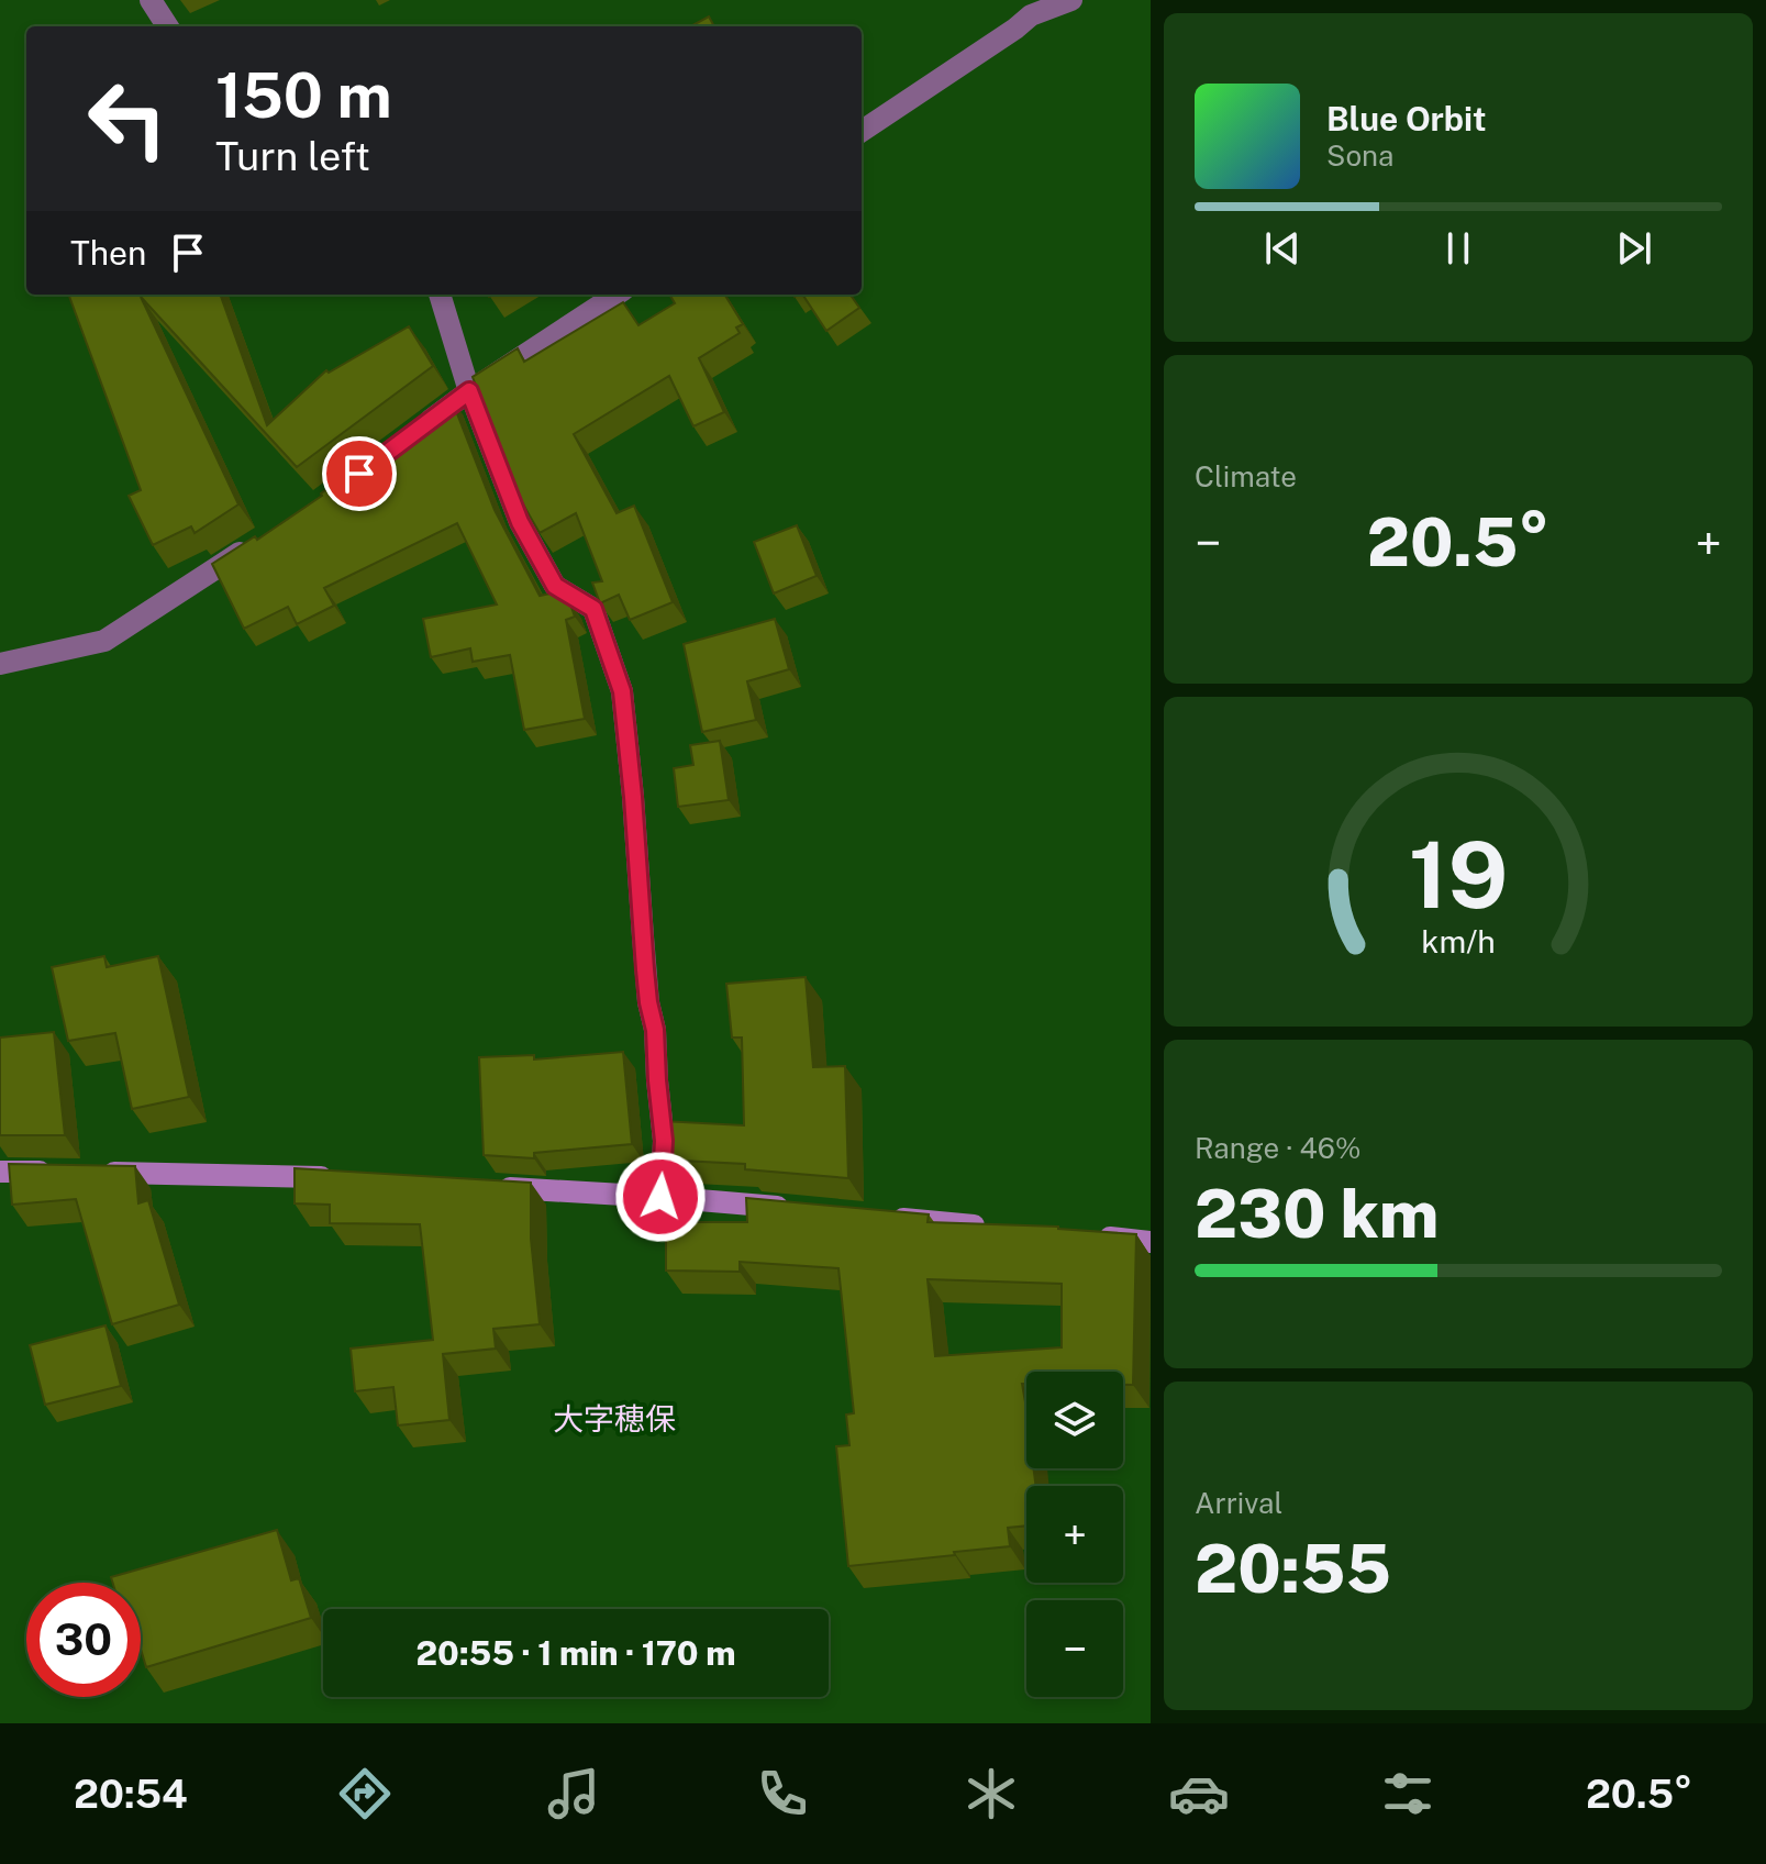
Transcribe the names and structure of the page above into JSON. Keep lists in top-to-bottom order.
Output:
{
  "districts": ["大字穂保"],
  "page": {
    "turn": ["150 m", "Turn left"],
    "song": ["Blue Orbit", "Sona"],
    "then": "Then",
    "tile": [
      "Climate",
      ["Range · 46%", "230 km"],
      ["Arrival", "20:55"]
    ],
    "heat": ["−", "20.5°", "+"],
    "map_buttons": ["+", "−"],
    "limit": "30",
    "trip": "20:55 · 1 min · 170 m",
    "tabs": ["20:54", "20.5°"],
    "gauge": ["19", "km/h"]
  }
}
